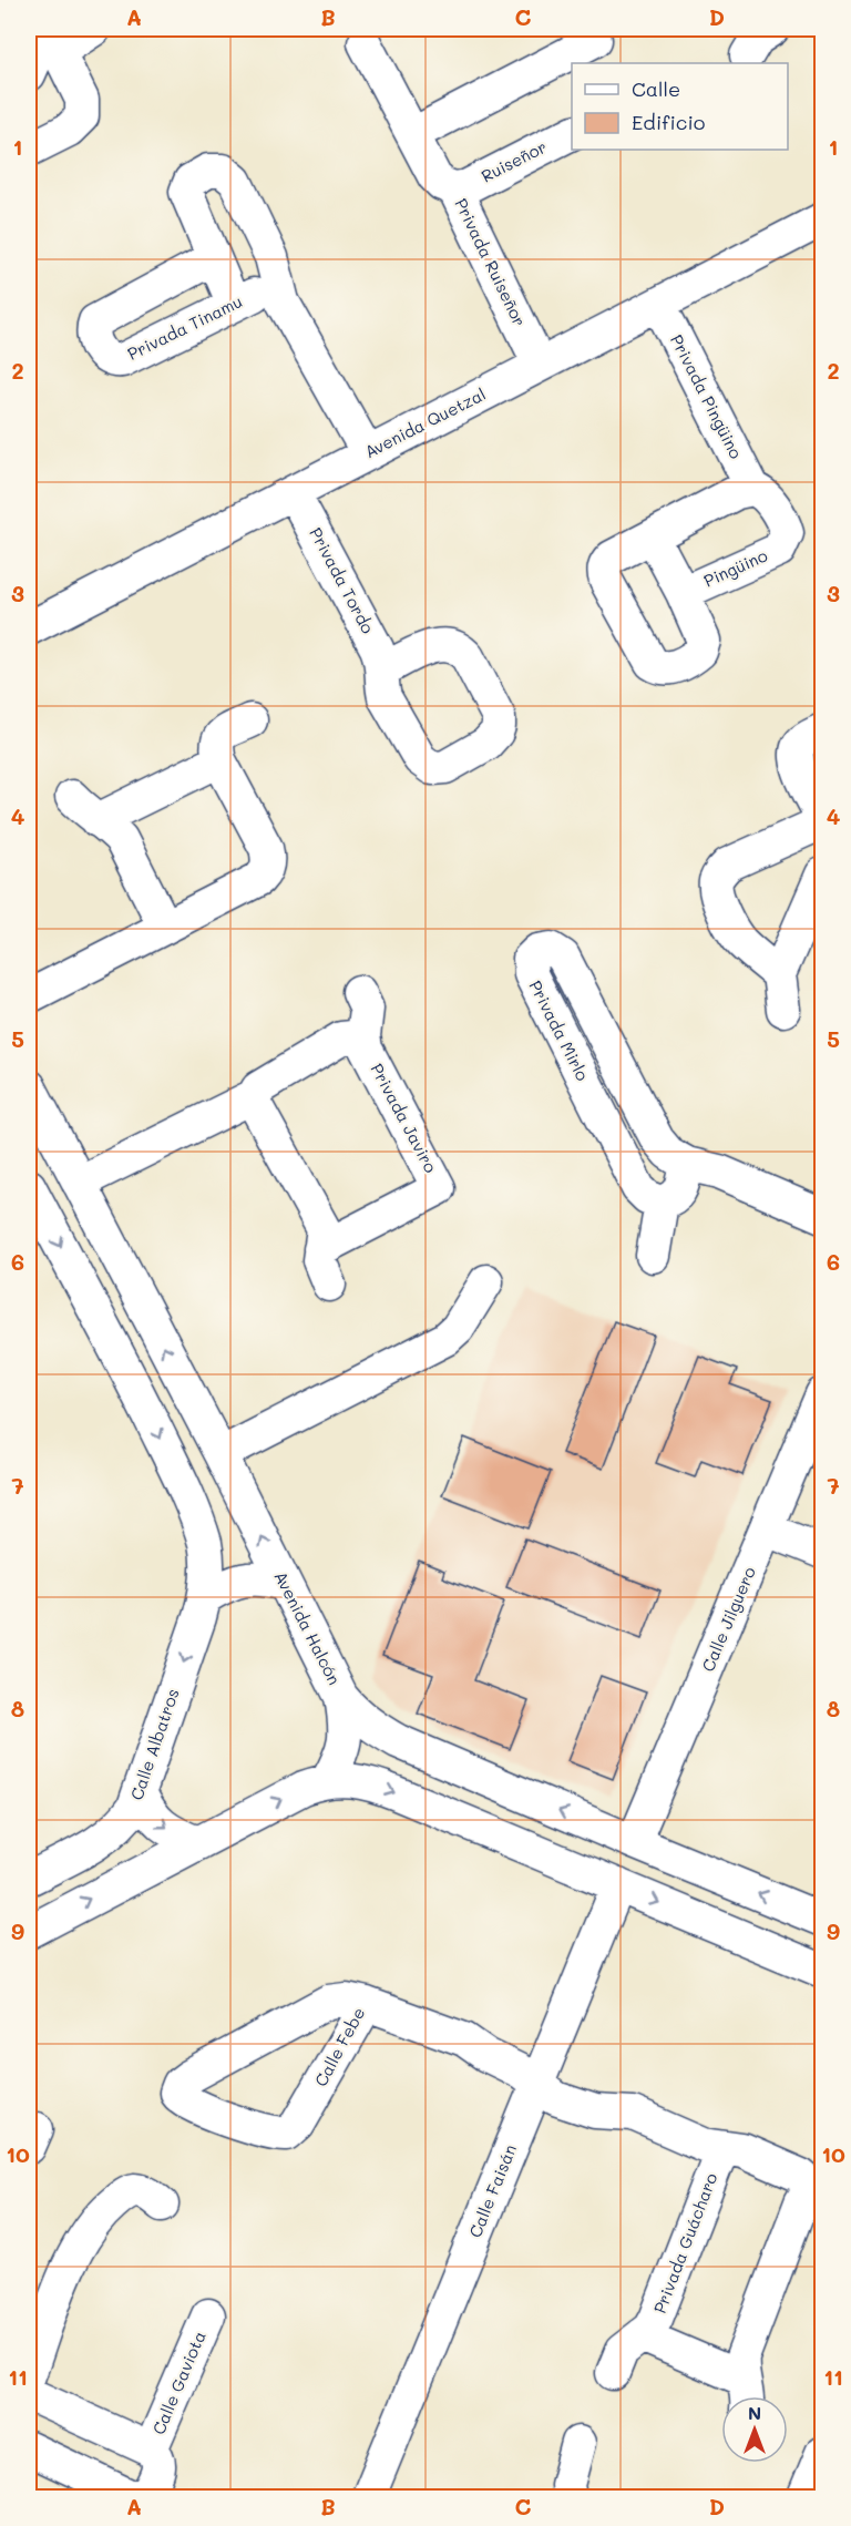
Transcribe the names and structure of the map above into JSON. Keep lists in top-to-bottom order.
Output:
{
  "streets": {
    "street": [
      "Ruiseñor",
      "Privada Ruiseñor",
      "Privada Tinamu",
      "Privada Pingüino",
      "Avenida Quetzal",
      "Pingüino",
      "Privada Tordo",
      "Privada Mirlo",
      "Privada Javiro",
      "Calle Jilguero",
      "Avenida Halcón",
      "Calle Albatros",
      "Calle Febe",
      "Calle Faisán",
      "Privada Guácharo",
      "Calle Gaviota"
    ]
  },
  "crossings": [
    ["Ruiseñor", "Privada Ruiseñor"],
    ["Privada Ruiseñor", "Avenida Quetzal"],
    ["Privada Pingüino", "Avenida Quetzal"],
    ["Privada Pingüino", "Pingüino"],
    ["Avenida Quetzal", "Privada Tordo"],
    ["Calle Jilguero", "Avenida Halcón"]
  ],
  "legend": ["Calle", "Edificio"],
  "north": "top",
  "grid": {
    "columns": [
      "A",
      "B",
      "C",
      "D"
    ],
    "rows": [
      "1",
      "2",
      "3",
      "4",
      "5",
      "6",
      "7",
      "8",
      "9",
      "10",
      "11"
    ]
  }
}
